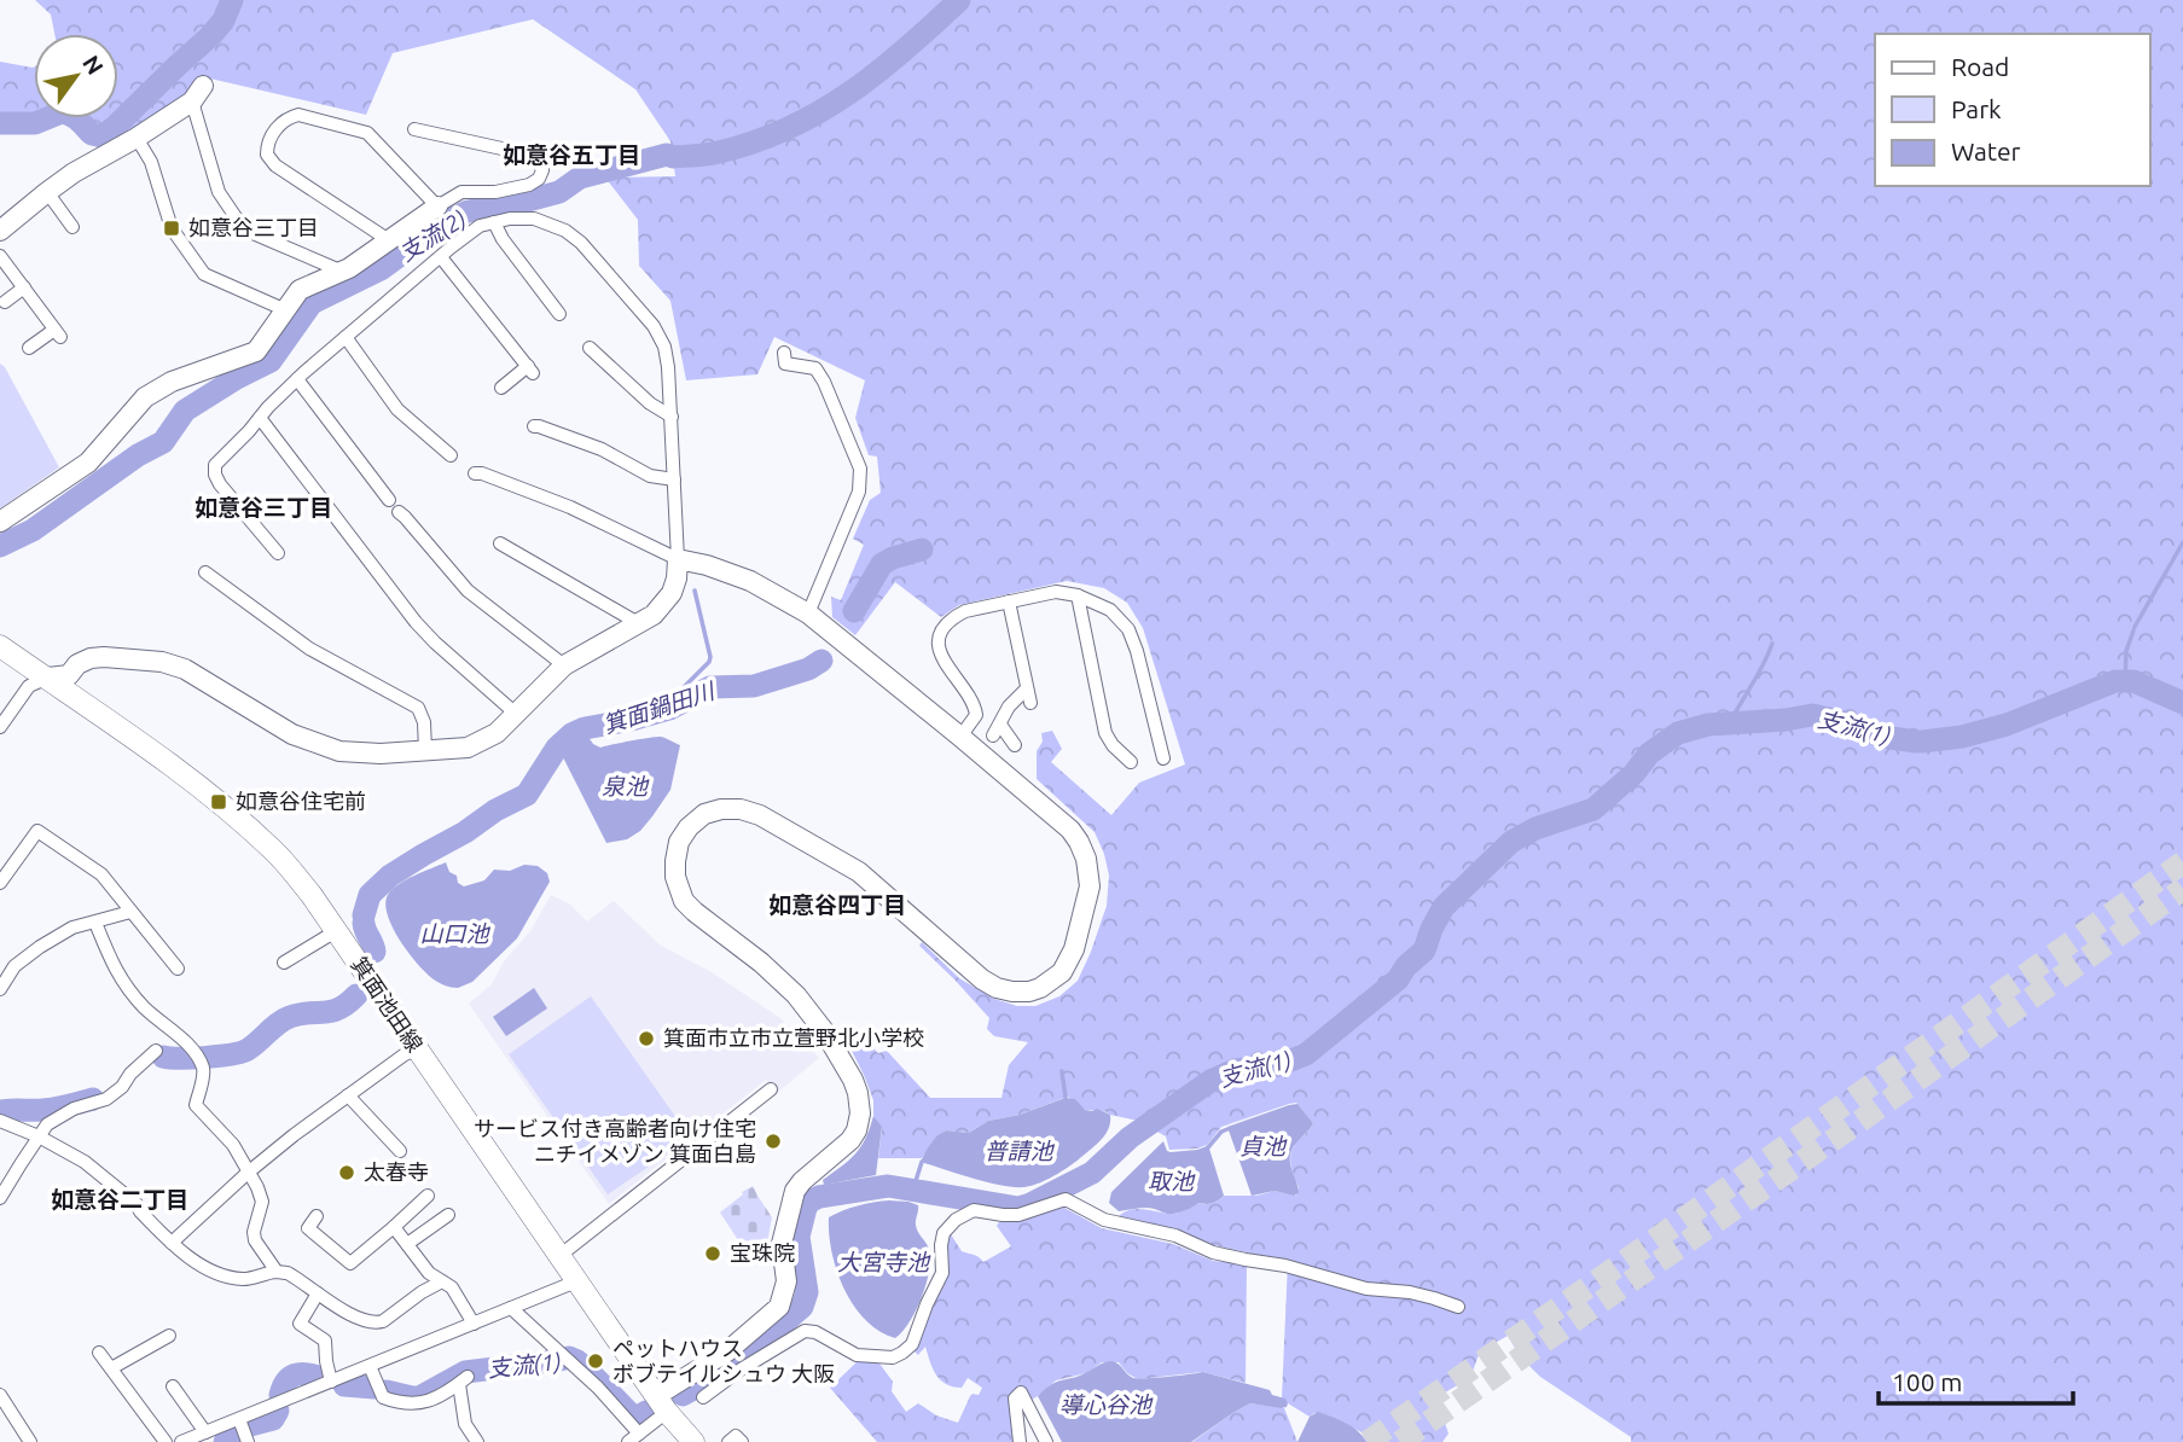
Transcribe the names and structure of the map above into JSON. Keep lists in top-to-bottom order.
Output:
{
  "streets": {
    "main road": ["箕面池田線"]
  },
  "districts": [
    "如意谷五丁目",
    "如意谷三丁目",
    "如意谷四丁目",
    "如意谷二丁目"
  ],
  "water": [
    "支流(2)",
    "箕面鍋田川",
    "支流(1)",
    "泉池",
    "山口池",
    "貞池",
    "普請池",
    "取池",
    "大宮寺池",
    "導心谷池"
  ],
  "places": {
    "transit": ["如意谷三丁目", "如意谷住宅前"],
    "other": [
      "箕面市立市立萱野北小学校",
      "サービス付き高齢者向け住宅 ニチイメゾン 箕面白島",
      "太春寺",
      "宝珠院",
      "ペットハウス ボブテイルシュウ 大阪"
    ]
  },
  "legend": ["Road", "Park", "Water"],
  "scale_bar": "100 m",
  "north": "top right"
}
